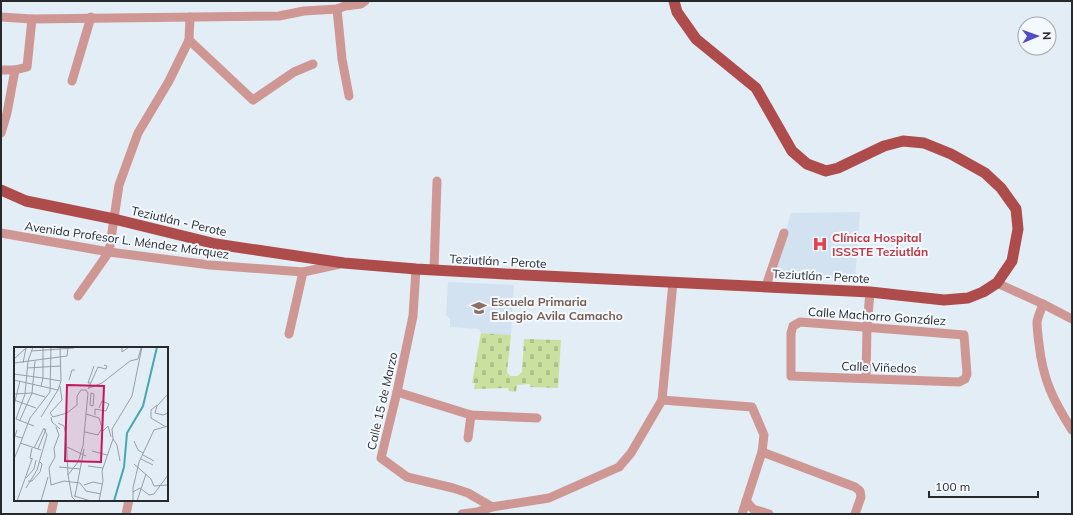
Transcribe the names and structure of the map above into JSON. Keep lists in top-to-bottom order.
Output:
{
  "streets": {
    "main road": ["Teziutlán - Perote"],
    "street": [
      "Avenida Profesor L. Méndez Márquez",
      "Calle Machorro González",
      "Calle Viñedos",
      "Calle 15 de Marzo"
    ]
  },
  "crossings": [
    ["Teziutlán - Perote", "Avenida Profesor L. Méndez Márquez"],
    ["Teziutlán - Perote", "Calle 15 de Marzo"],
    ["Calle Machorro González", "Calle Viñedos"]
  ],
  "places": {
    "hospital": ["Clínica Hospital ISSSTE Teziutlán"],
    "school or university": ["Escuela Primaria Eulogio Avila Camacho"]
  },
  "scale_bar": "100 m",
  "north": "right"
}
